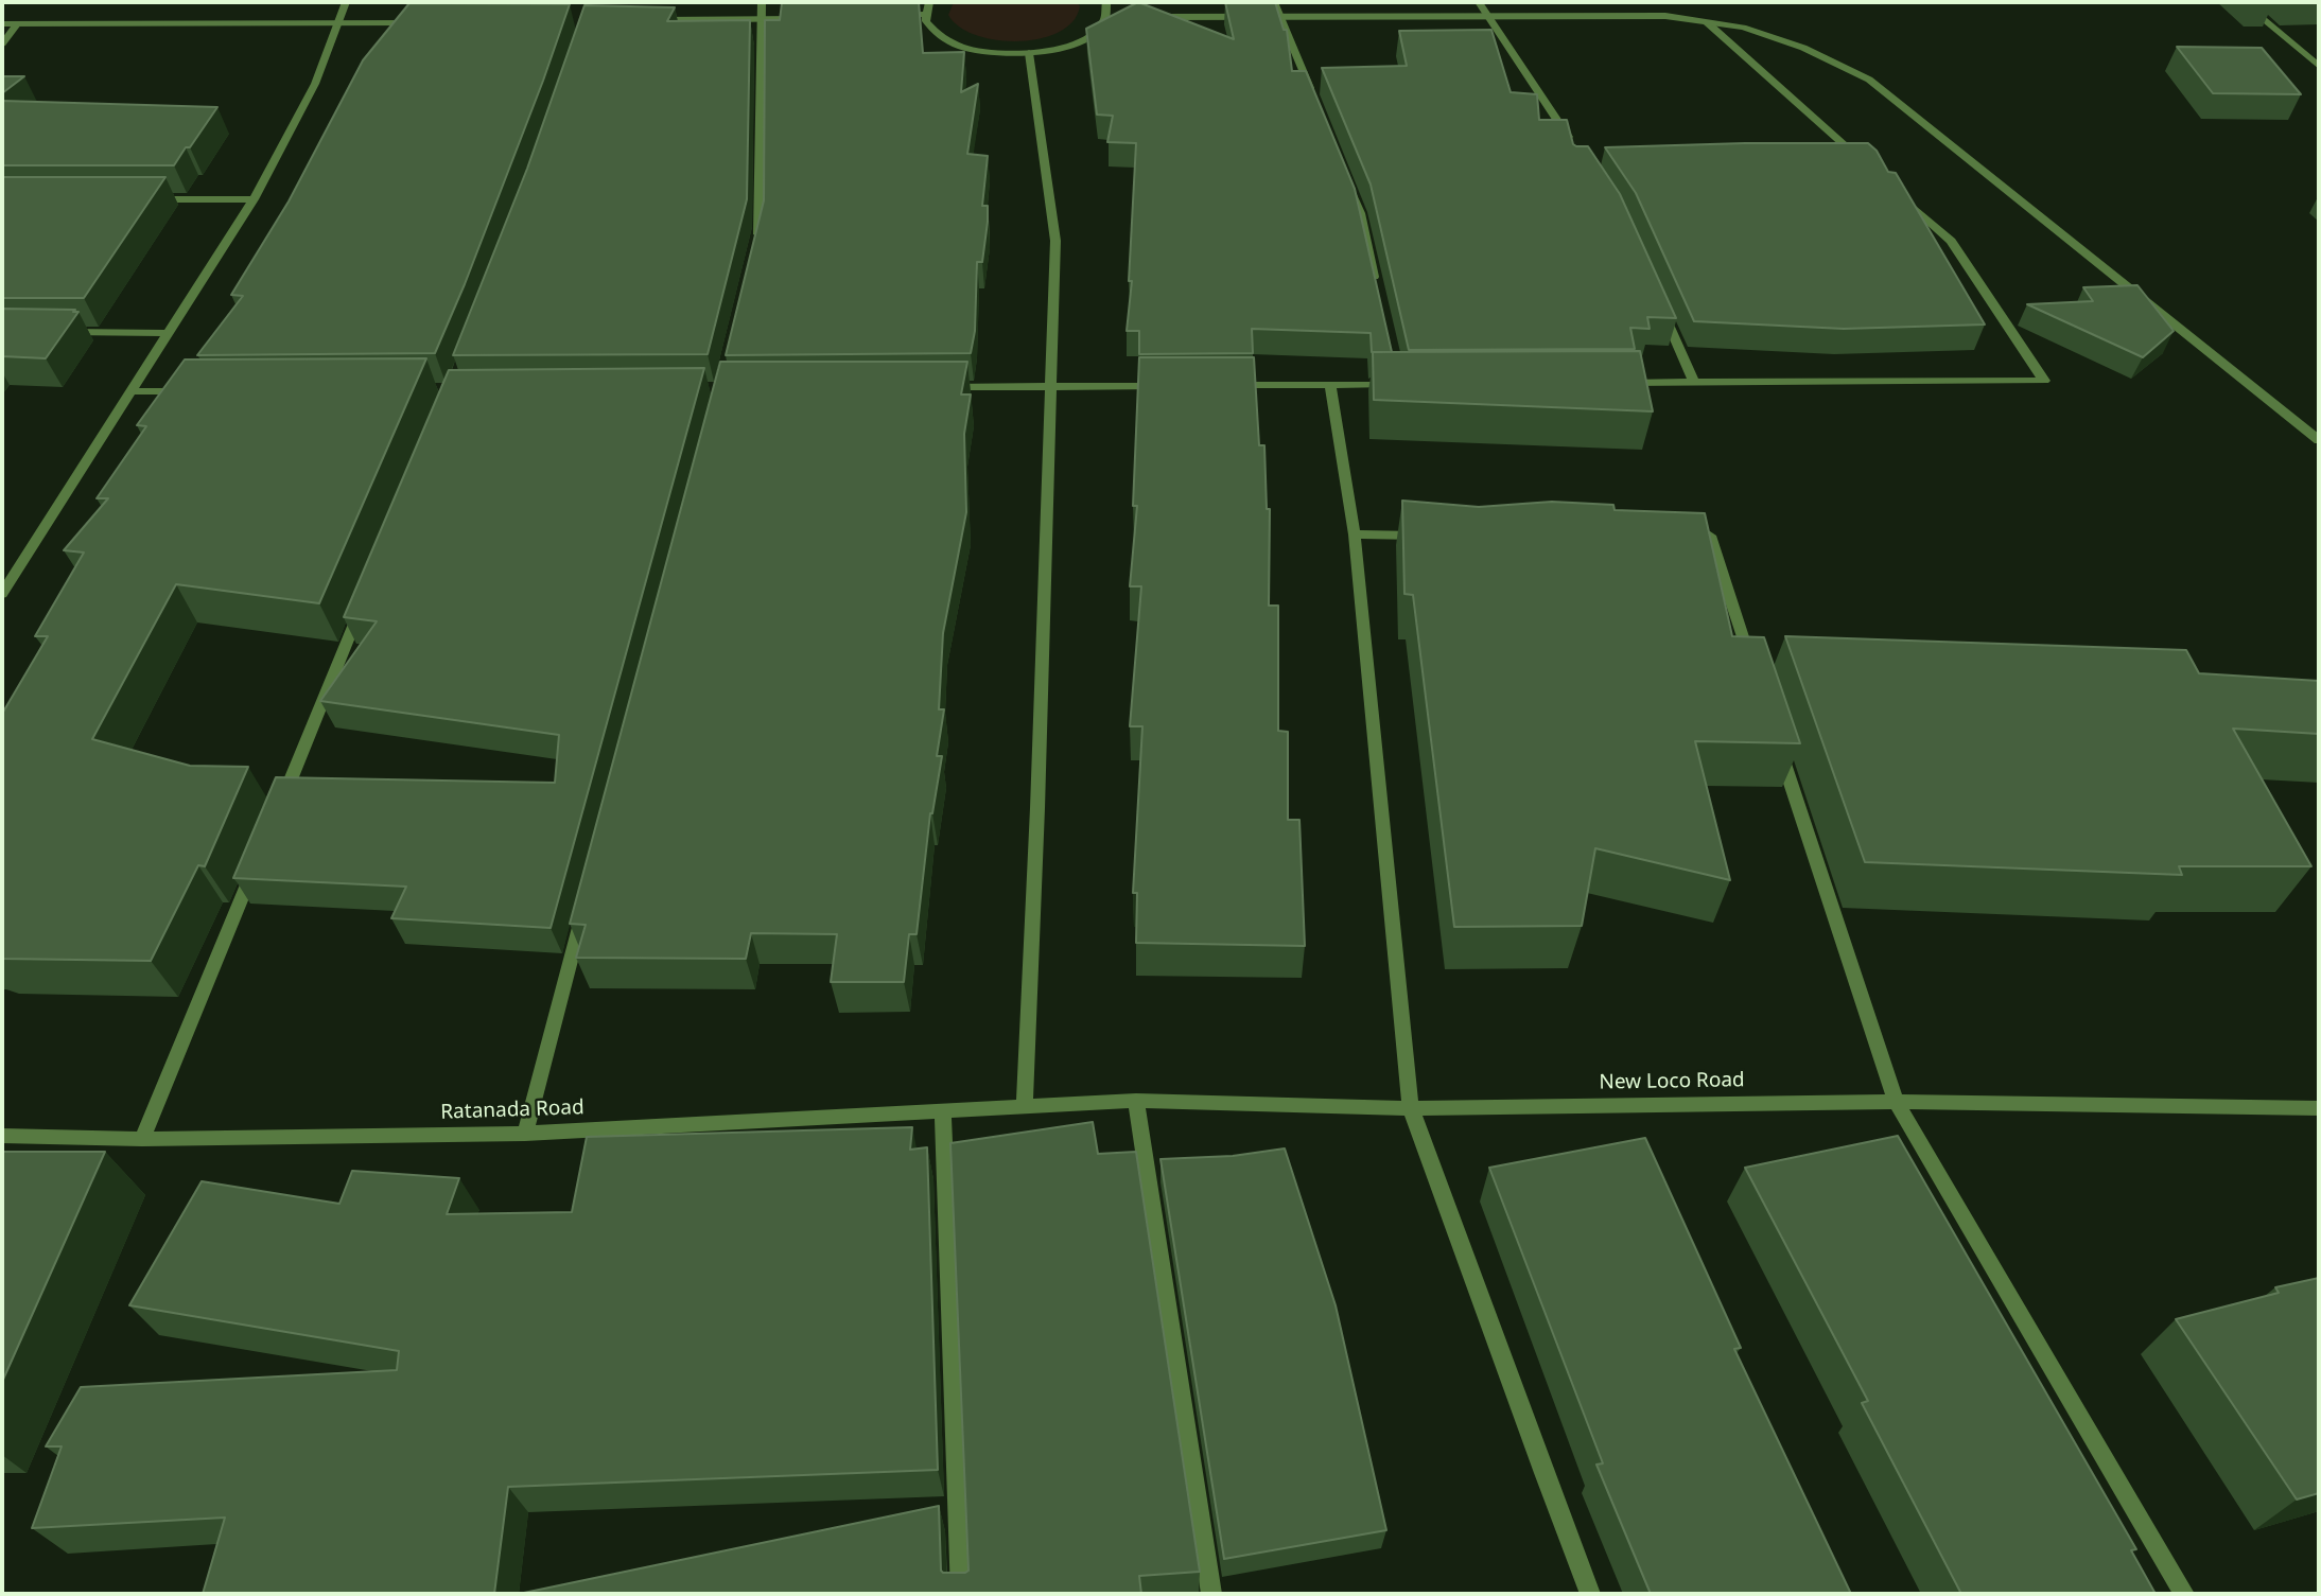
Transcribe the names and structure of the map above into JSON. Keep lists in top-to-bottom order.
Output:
{
  "streets": {
    "street": ["New Loco Road", "Ratanada Road"]
  },
  "crossings": [
    ["New Loco Road", "Ratanada Road"]
  ]
}
